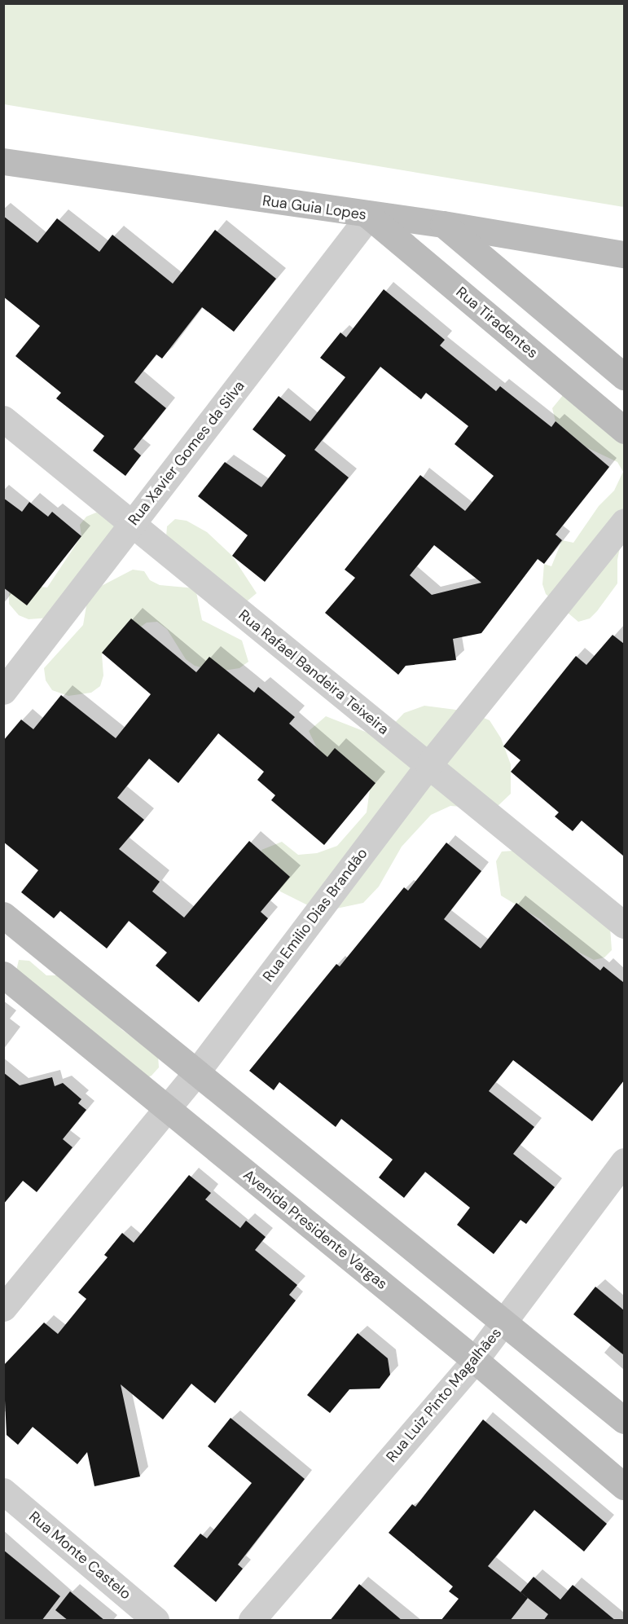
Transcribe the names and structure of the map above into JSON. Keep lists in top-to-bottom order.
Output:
{
  "streets": {
    "main road": ["Rua Guia Lopes", "Rua Tiradentes", "Avenida Presidente Vargas"],
    "street": [
      "Rua Xavier Gomes da Silva",
      "Rua Rafael Bandeira Teixeira",
      "Rua Emilio Dias Brandão",
      "Rua Luiz Pinto Magalhães",
      "Rua Monte Castelo"
    ]
  },
  "crossings": [
    ["Rua Guia Lopes", "Rua Tiradentes"],
    ["Rua Guia Lopes", "Rua Xavier Gomes da Silva"],
    ["Rua Tiradentes", "Rua Xavier Gomes da Silva"],
    ["Rua Xavier Gomes da Silva", "Rua Rafael Bandeira Teixeira"],
    ["Rua Rafael Bandeira Teixeira", "Rua Emilio Dias Brandão"],
    ["Rua Emilio Dias Brandão", "Avenida Presidente Vargas"],
    ["Avenida Presidente Vargas", "Rua Luiz Pinto Magalhães"]
  ]
}
